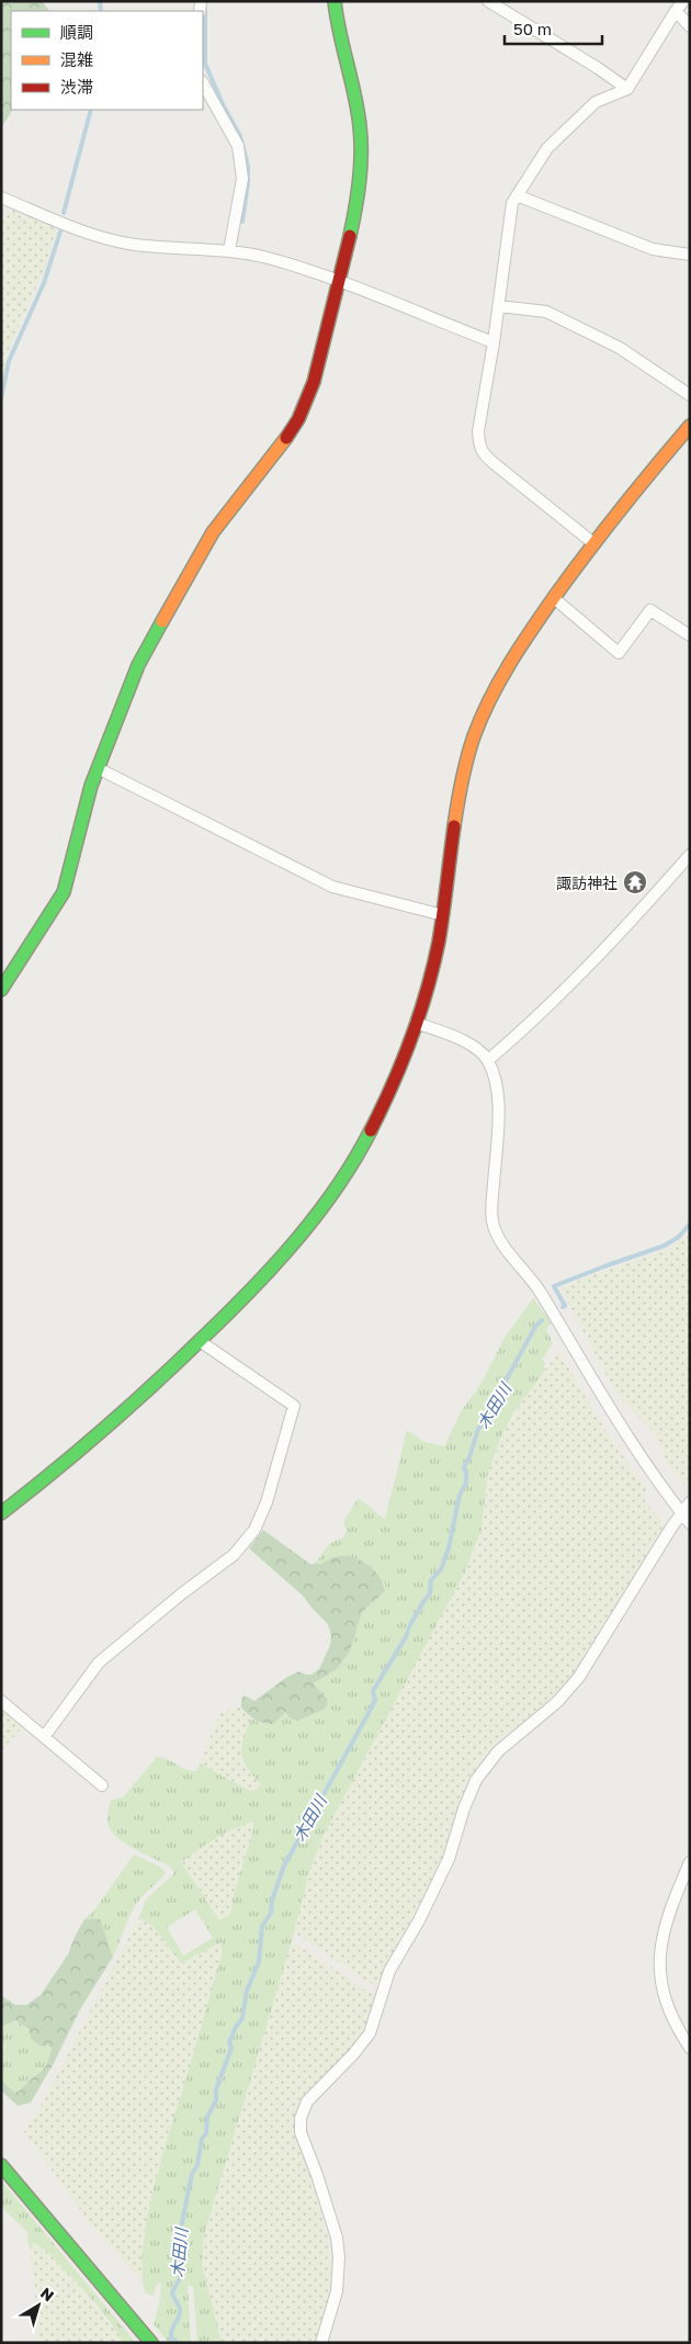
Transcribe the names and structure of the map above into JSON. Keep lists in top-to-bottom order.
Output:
{
  "water": ["木田川"],
  "places": {
    "temple": ["諏訪神社"]
  },
  "legend": ["順調", "混雑", "渋滞"],
  "scale_bar": "50 m",
  "north": "top right"
}
